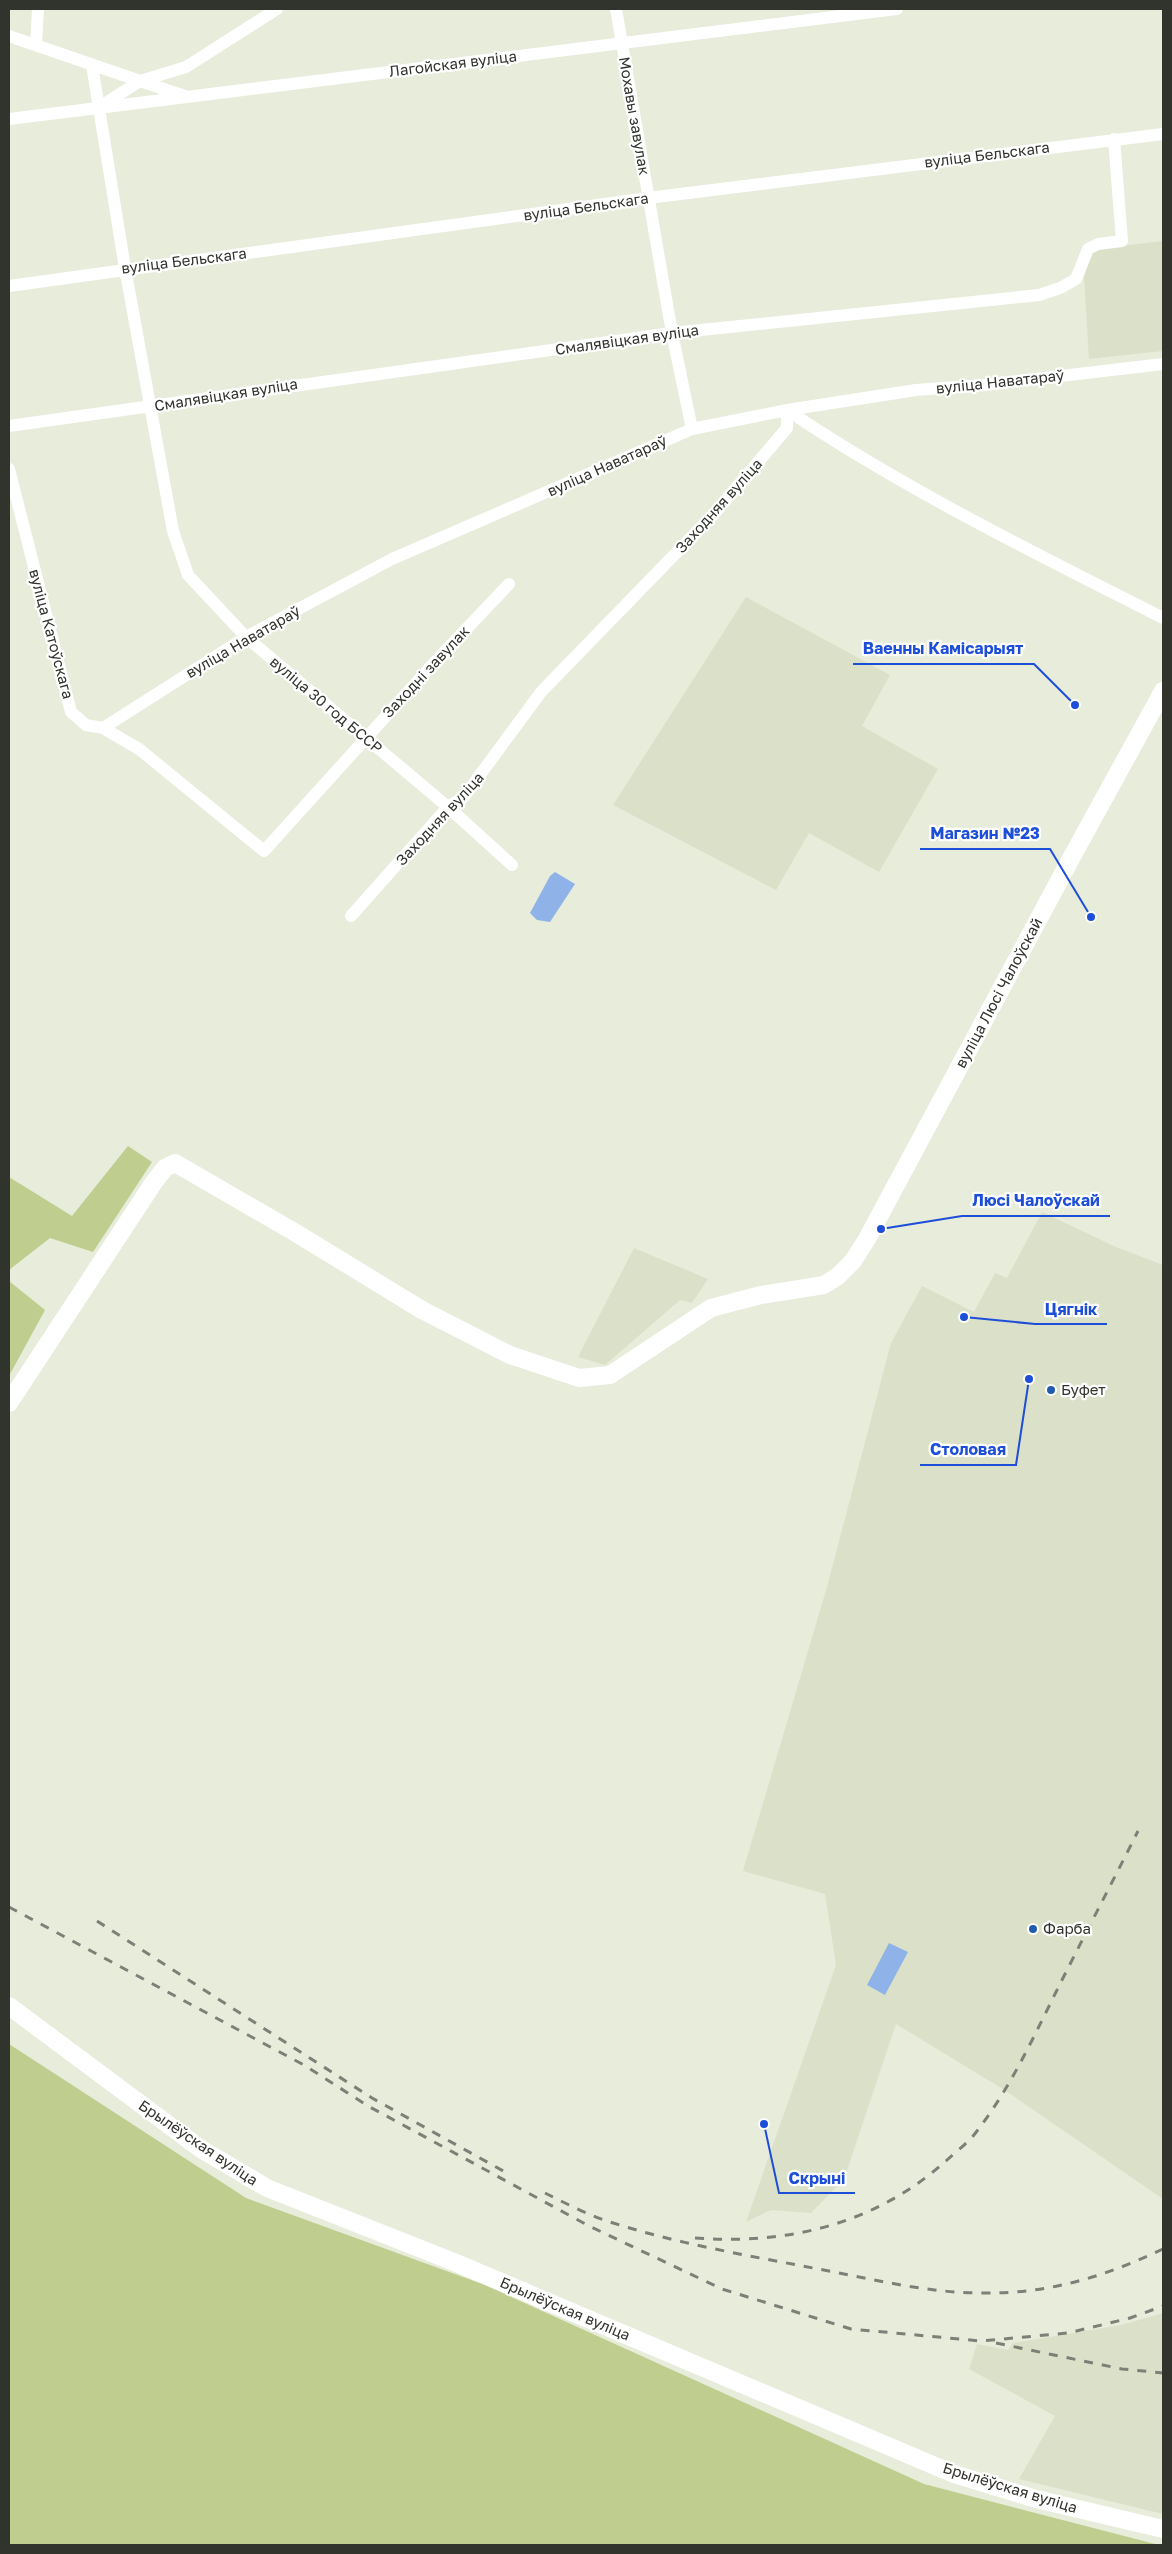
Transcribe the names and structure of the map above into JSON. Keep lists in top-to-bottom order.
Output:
{
  "streets": {
    "street": [
      "Лагойская вуліца",
      "Мохавы завулак",
      "вуліца Бельскага",
      "Смалявіцкая вуліца",
      "вуліца Наватараў",
      "Заходняя вуліца",
      "вуліца Катоўскага",
      "Заходні завулак",
      "вуліца 30 год БССР",
      "вуліца Люсі Чалоўскай",
      "Брылёўская вуліца"
    ]
  },
  "crossings": [
    ["Лагойская вуліца", "Мохавы завулак"],
    ["Лагойская вуліца", "вуліца 30 год БССР"],
    ["Мохавы завулак", "вуліца Бельскага"],
    ["Мохавы завулак", "Смалявіцкая вуліца"],
    ["Мохавы завулак", "вуліца Наватараў"],
    ["вуліца Бельскага", "Смалявіцкая вуліца"],
    ["вуліца Бельскага", "вуліца 30 год БССР"],
    ["Смалявіцкая вуліца", "вуліца 30 год БССР"],
    ["вуліца Наватараў", "Заходняя вуліца"],
    ["вуліца Наватараў", "вуліца Катоўскага"],
    ["вуліца Наватараў", "вуліца 30 год БССР"],
    ["Заходняя вуліца", "вуліца 30 год БССР"],
    ["вуліца Катоўскага", "Заходні завулак"],
    ["Заходні завулак", "вуліца 30 год БССР"]
  ],
  "places": [
    "Ваенны Камісарыят",
    "Магазин №23",
    "Люсі Чалоўскай",
    "Цягнік",
    "Столовая",
    "Буфет",
    "Фарба",
    "Скрыні"
  ]
}
